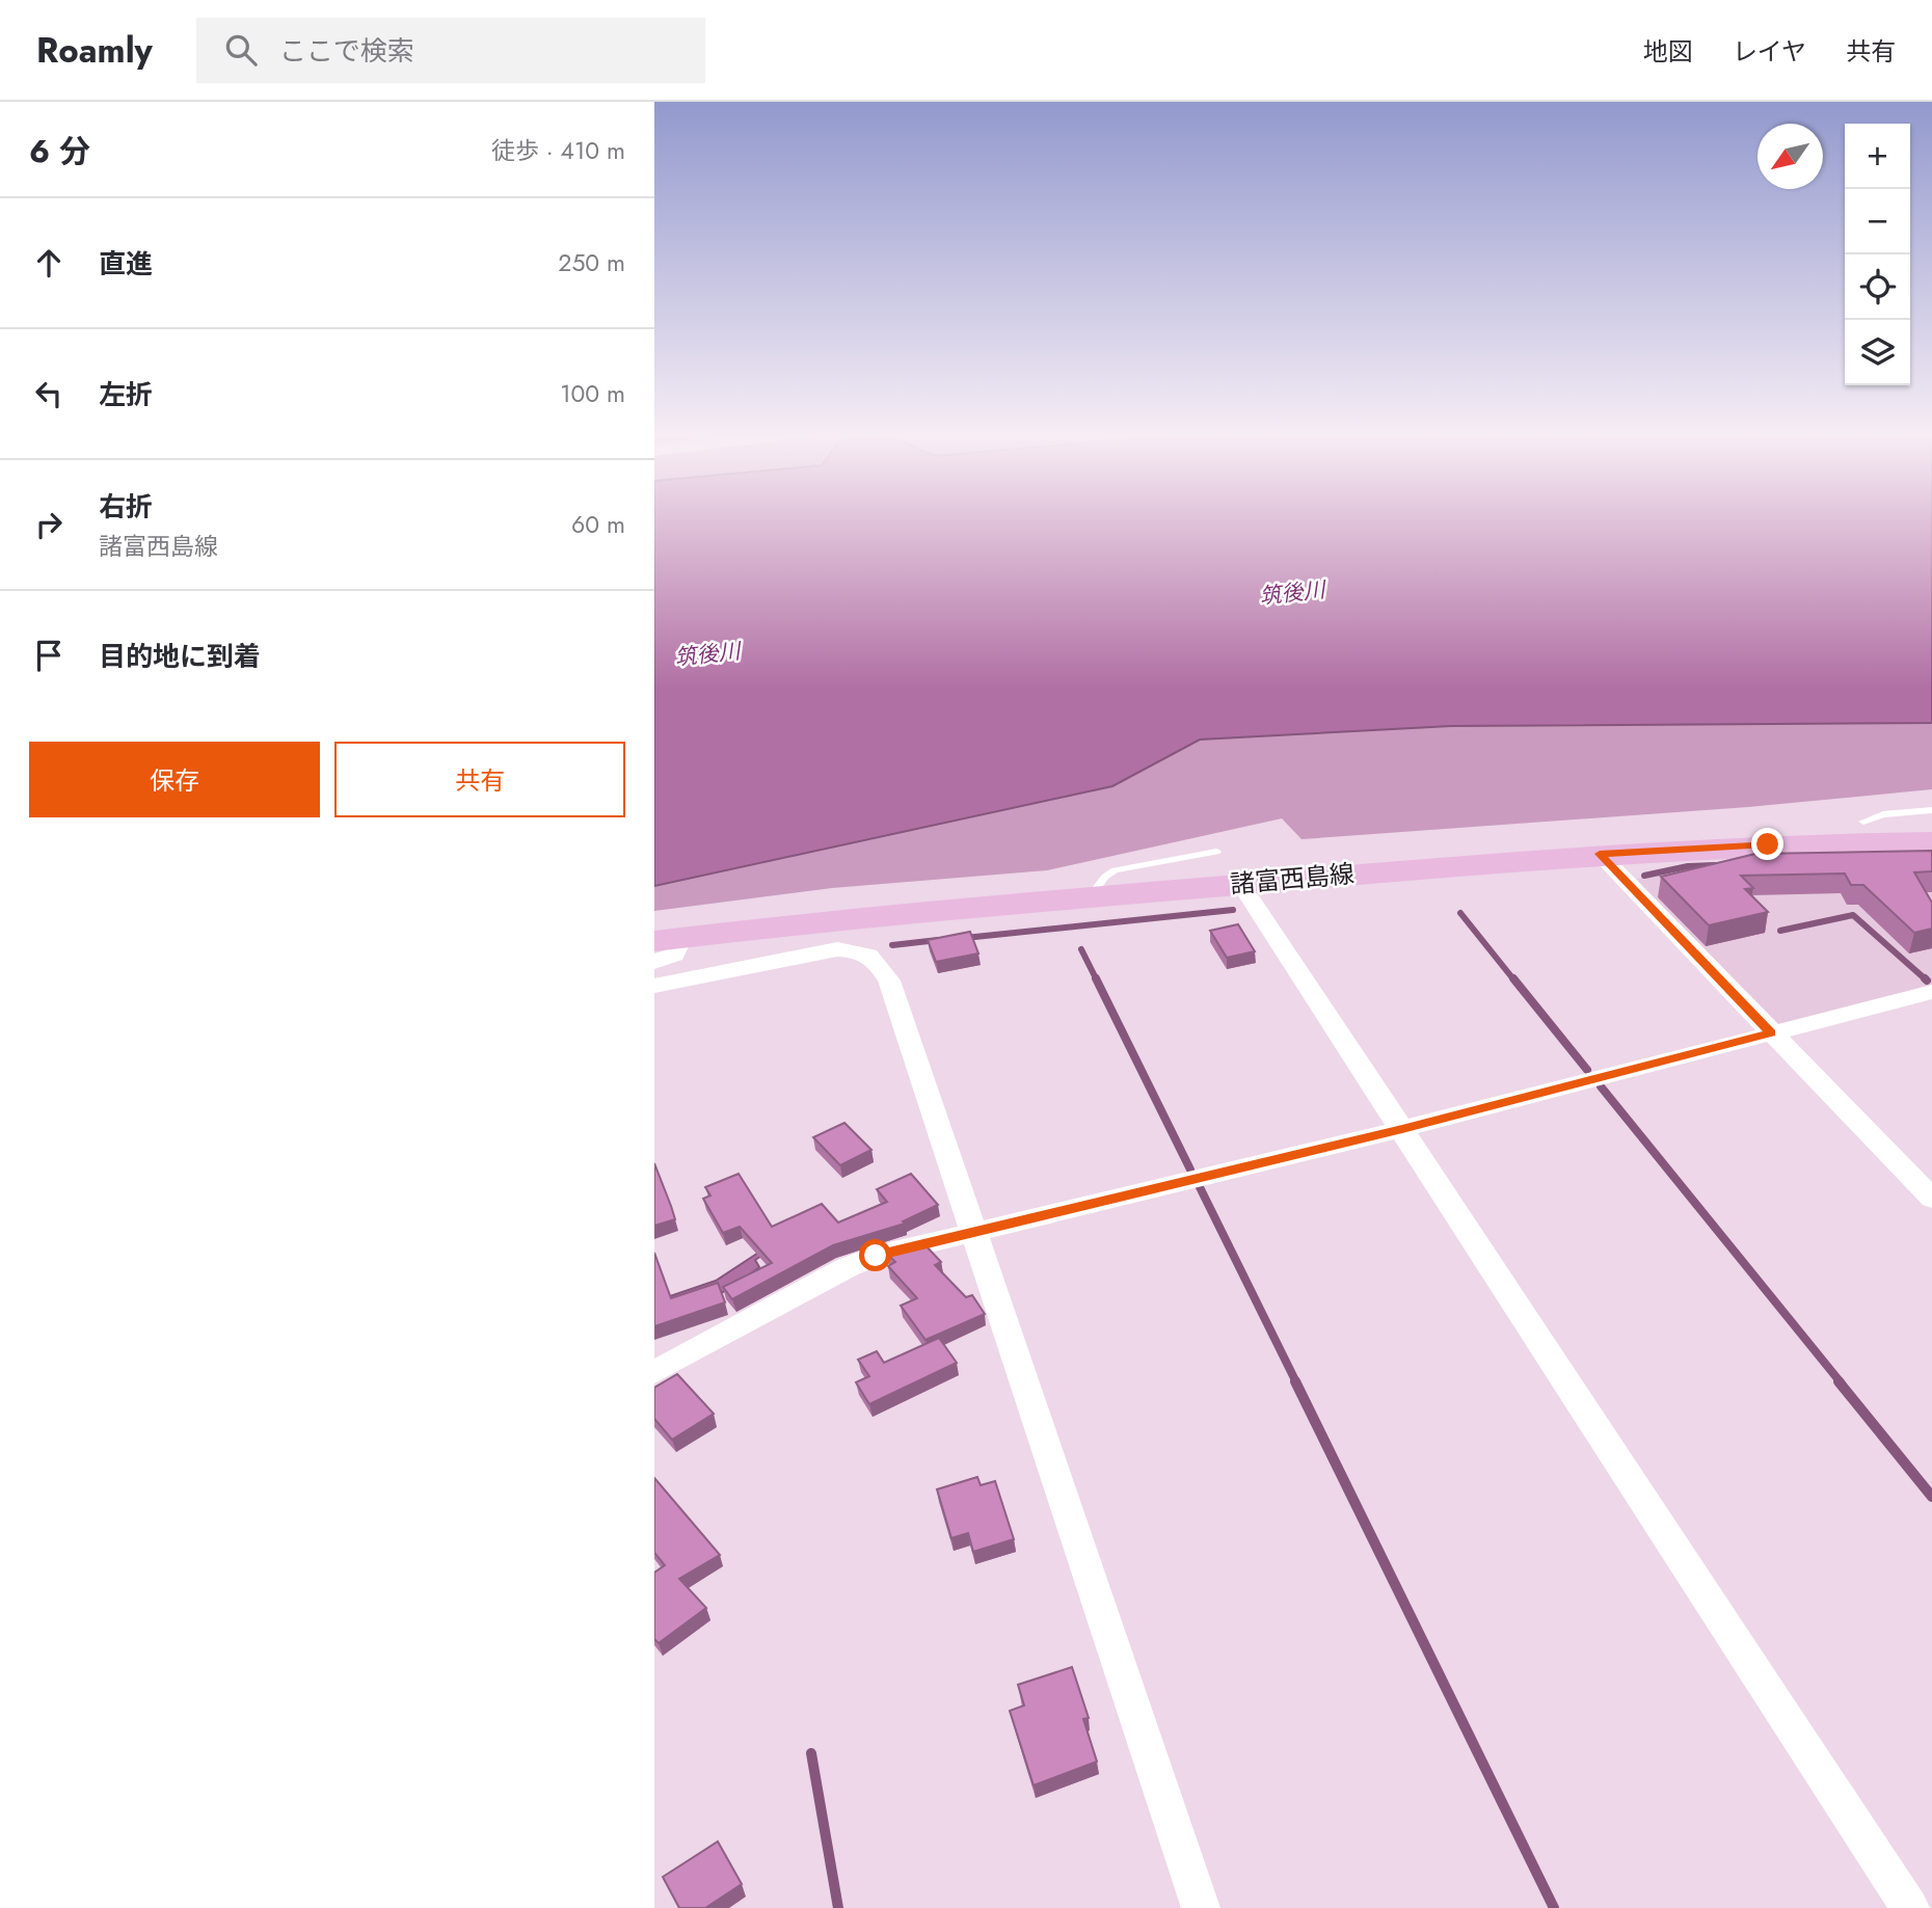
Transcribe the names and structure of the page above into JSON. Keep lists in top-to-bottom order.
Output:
{
  "streets": {
    "main road": ["諸富西島線"]
  },
  "water": ["筑後川"],
  "north": "bottom left",
  "page": {
    "header": "Roamly",
    "search": "ここで検索",
    "nav": ["地図", "レイヤ", "共有"],
    "heading": ["6 分", "徒歩 · 410 m"],
    "map_buttons": ["+", "−"],
    "list": [
      ["直進", "250 m"],
      ["左折", "100 m"],
      ["右折", "諸富西島線", "60 m"],
      "目的地に到着"
    ],
    "buttons": ["保存", "共有"]
  }
}
